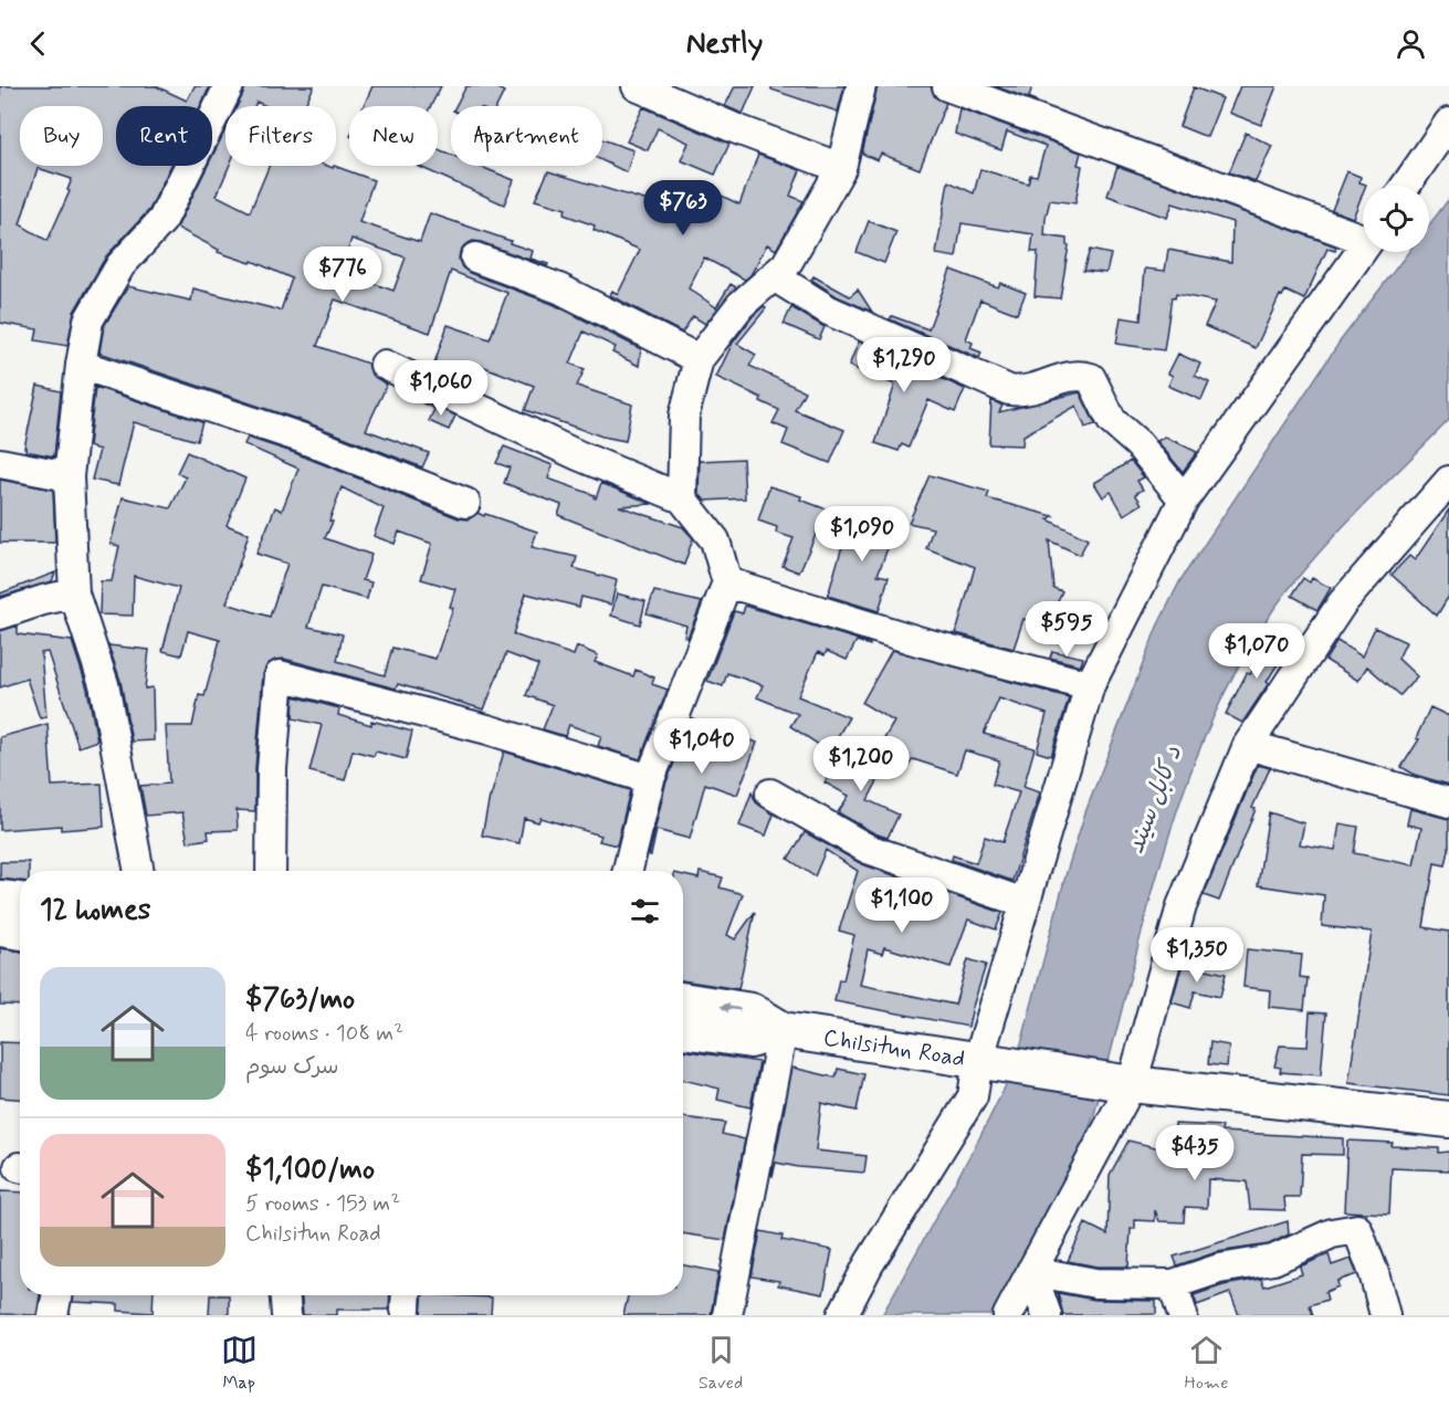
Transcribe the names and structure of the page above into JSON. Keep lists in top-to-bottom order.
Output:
{
  "streets": {
    "main road": ["Chilsitun Road"]
  },
  "water": ["د کابل سيند"],
  "page": {
    "header": "Nestly",
    "chip": [
      "Buy",
      "Rent",
      "Filters",
      "New",
      "Apartment"
    ],
    "price": [
      "$763",
      "$776",
      "$1,290",
      "$1,060",
      "$1,090",
      "$595",
      "$1,070",
      "$1,040",
      "$1,200",
      "$1,100",
      "$1,350",
      "$435"
    ],
    "heading": "12 homes",
    "list": [
      {
        "name": "$763/mo",
        "note": "4 rooms · 108 m² · سرک سوم"
      },
      {
        "name": "$1,100/mo",
        "note": "5 rooms · 153 m² · Chilsitun Road"
      }
    ],
    "tabs": ["Map", "Saved", "Home"]
  }
}
